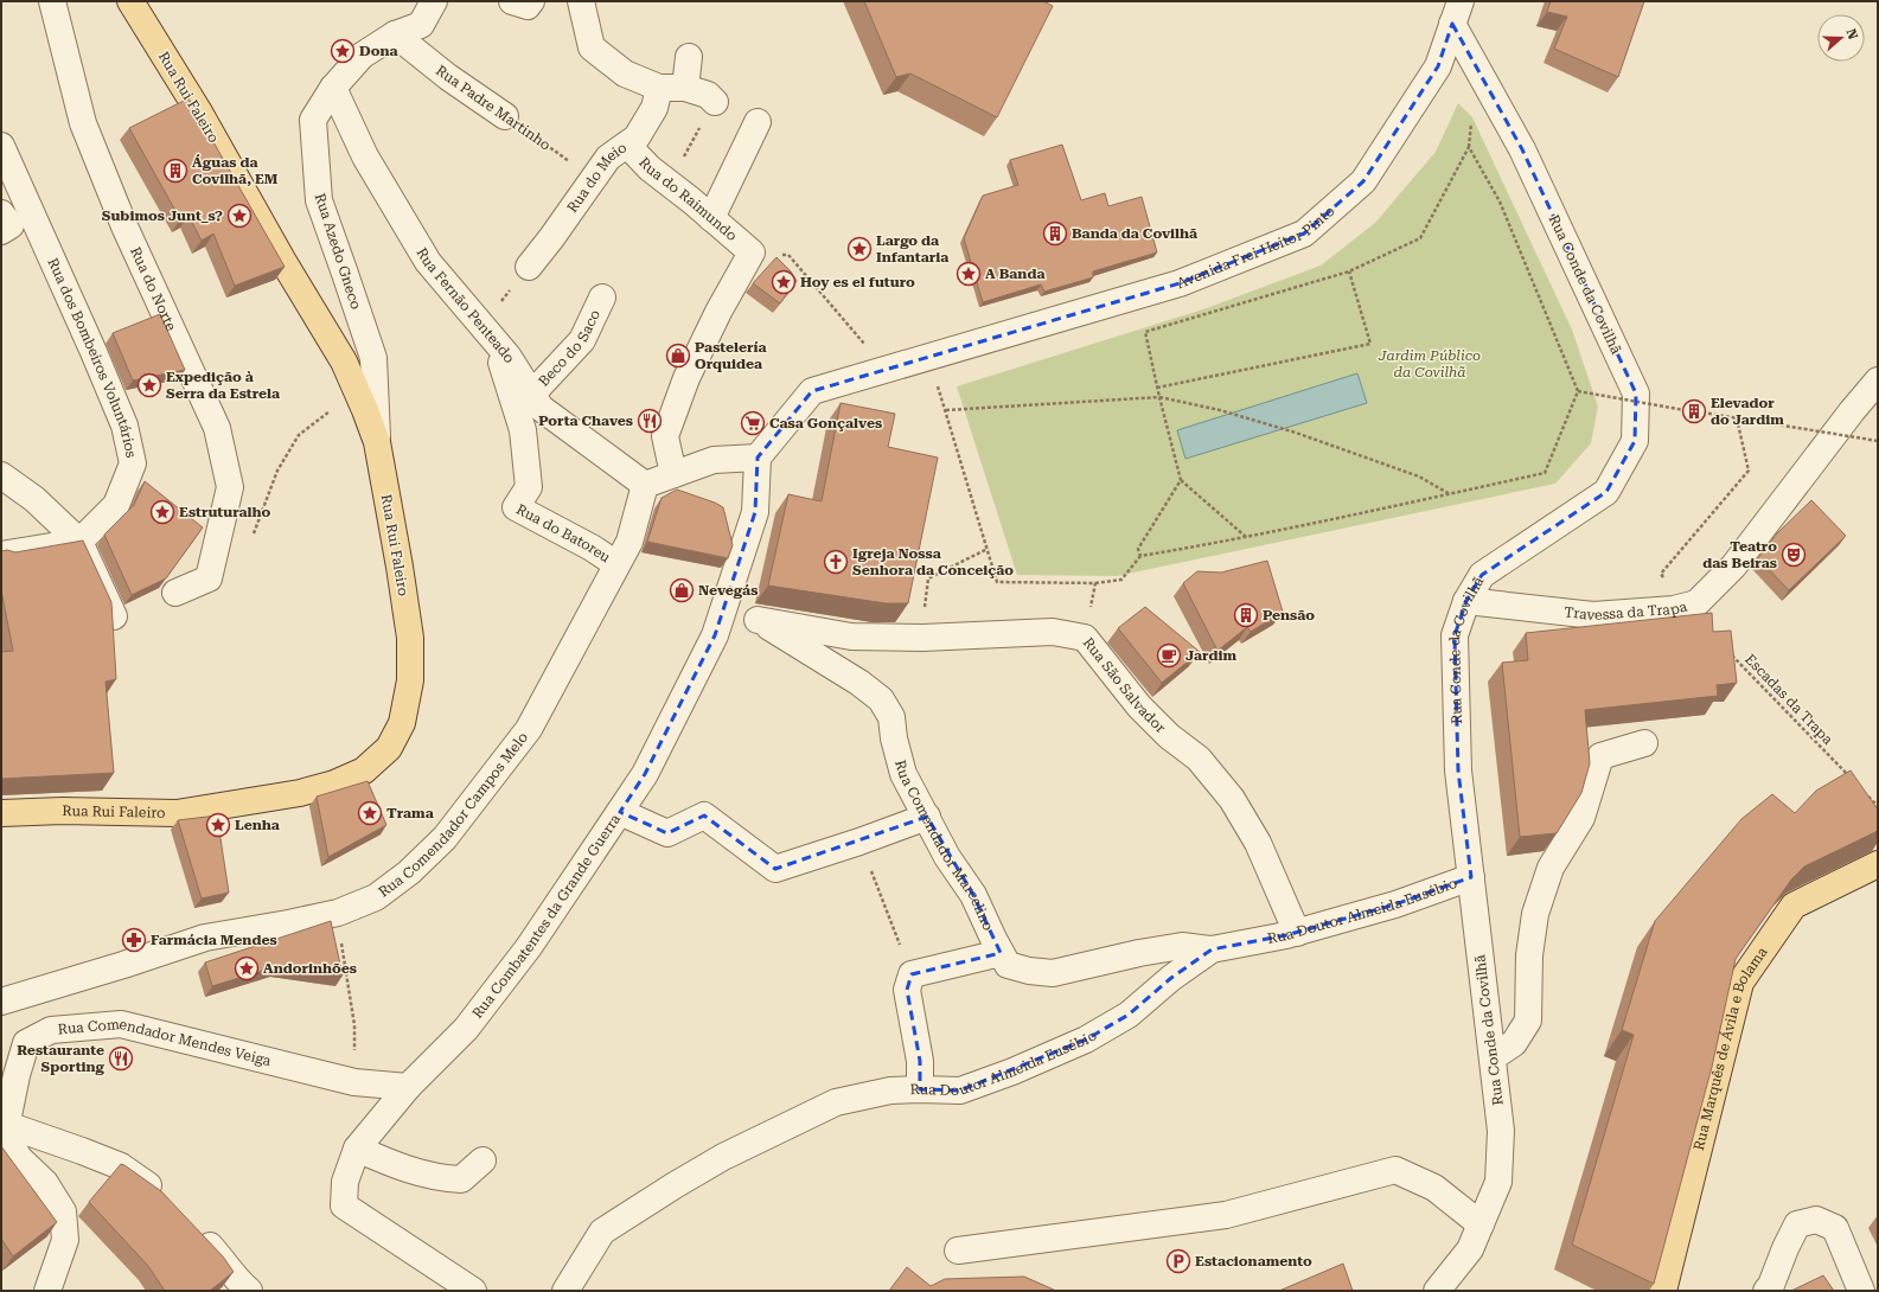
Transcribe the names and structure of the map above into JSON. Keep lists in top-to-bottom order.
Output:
{
  "streets": {
    "main road": ["Rua Rui Faleiro", "Rua Marquês de Ávila e Bolama"],
    "street": [
      "Rua Padre Martinho",
      "Rua do Meio",
      "Rua do Raimundo",
      "Avenida Frei Heitor Pinto",
      "Rua Azedo Gneco",
      "Rua Conde da Covilhã",
      "Rua do Norte",
      "Rua Fernão Penteado",
      "Beco do Saco",
      "Rua dos Bombeiros Voluntários",
      "Rua do Batoreu",
      "Travessa da Trapa",
      "Rua São Salvador",
      "Rua Comendador Campos Melo",
      "Rua Comendador Marcelino",
      "Rua Doutor Almeida Eusébio",
      "Rua Combatentes da Grande Guerra",
      "Rua Comendador Mendes Veiga"
    ],
    "path": ["Escadas da Trapa"]
  },
  "crossings": [
    ["Rua Rui Faleiro", "Rua Azedo Gneco"],
    ["Rua Padre Martinho", "Rua do Meio"],
    ["Rua Padre Martinho", "Rua Azedo Gneco"],
    ["Rua do Meio", "Rua do Raimundo"],
    ["Avenida Frei Heitor Pinto", "Rua Conde da Covilhã"],
    ["Avenida Frei Heitor Pinto", "Rua Combatentes da Grande Guerra"],
    ["Rua Azedo Gneco", "Rua Fernão Penteado"],
    ["Rua Conde da Covilhã", "Travessa da Trapa"],
    ["Rua Conde da Covilhã", "Rua Doutor Almeida Eusébio"],
    ["Rua Fernão Penteado", "Beco do Saco"],
    ["Rua Fernão Penteado", "Rua do Batoreu"],
    ["Rua Fernão Penteado", "Rua Comendador Campos Melo"],
    ["Rua do Batoreu", "Rua Comendador Campos Melo"],
    ["Rua São Salvador", "Rua Comendador Marcelino"],
    ["Rua São Salvador", "Rua Doutor Almeida Eusébio"],
    ["Rua Comendador Marcelino", "Rua Doutor Almeida Eusébio"],
    ["Rua Comendador Marcelino", "Rua Combatentes da Grande Guerra"],
    ["Rua Combatentes da Grande Guerra", "Rua Comendador Mendes Veiga"]
  ],
  "parks": ["Jardim Público da Covilhã"],
  "places": {
    "place": [
      "Dona",
      "Subimos Junt_s?",
      "Largo da Infantaria",
      "A Banda",
      "Hoy es el futuro",
      "Expedição à Serra da Estrela",
      "Estruturalho",
      "Trama",
      "Lenha",
      "Andorinhões"
    ],
    "building": [
      "Águas da Covilhã, EM",
      "Banda da Covilhã",
      "Elevador do Jardim",
      "Pensão"
    ],
    "shop": ["Pastelería Orquidea", "Nevegás"],
    "restaurant": ["Porta Chaves", "Restaurante Sporting"],
    "supermarket": ["Casa Gonçalves"],
    "theatre": ["Teatro das Beiras"],
    "church": ["Igreja Nossa Senhora da Conceição"],
    "cafe": ["Jardim"],
    "pharmacy": ["Farmácia Mendes"],
    "parking": ["Estacionamento"]
  },
  "north": "right"
}
